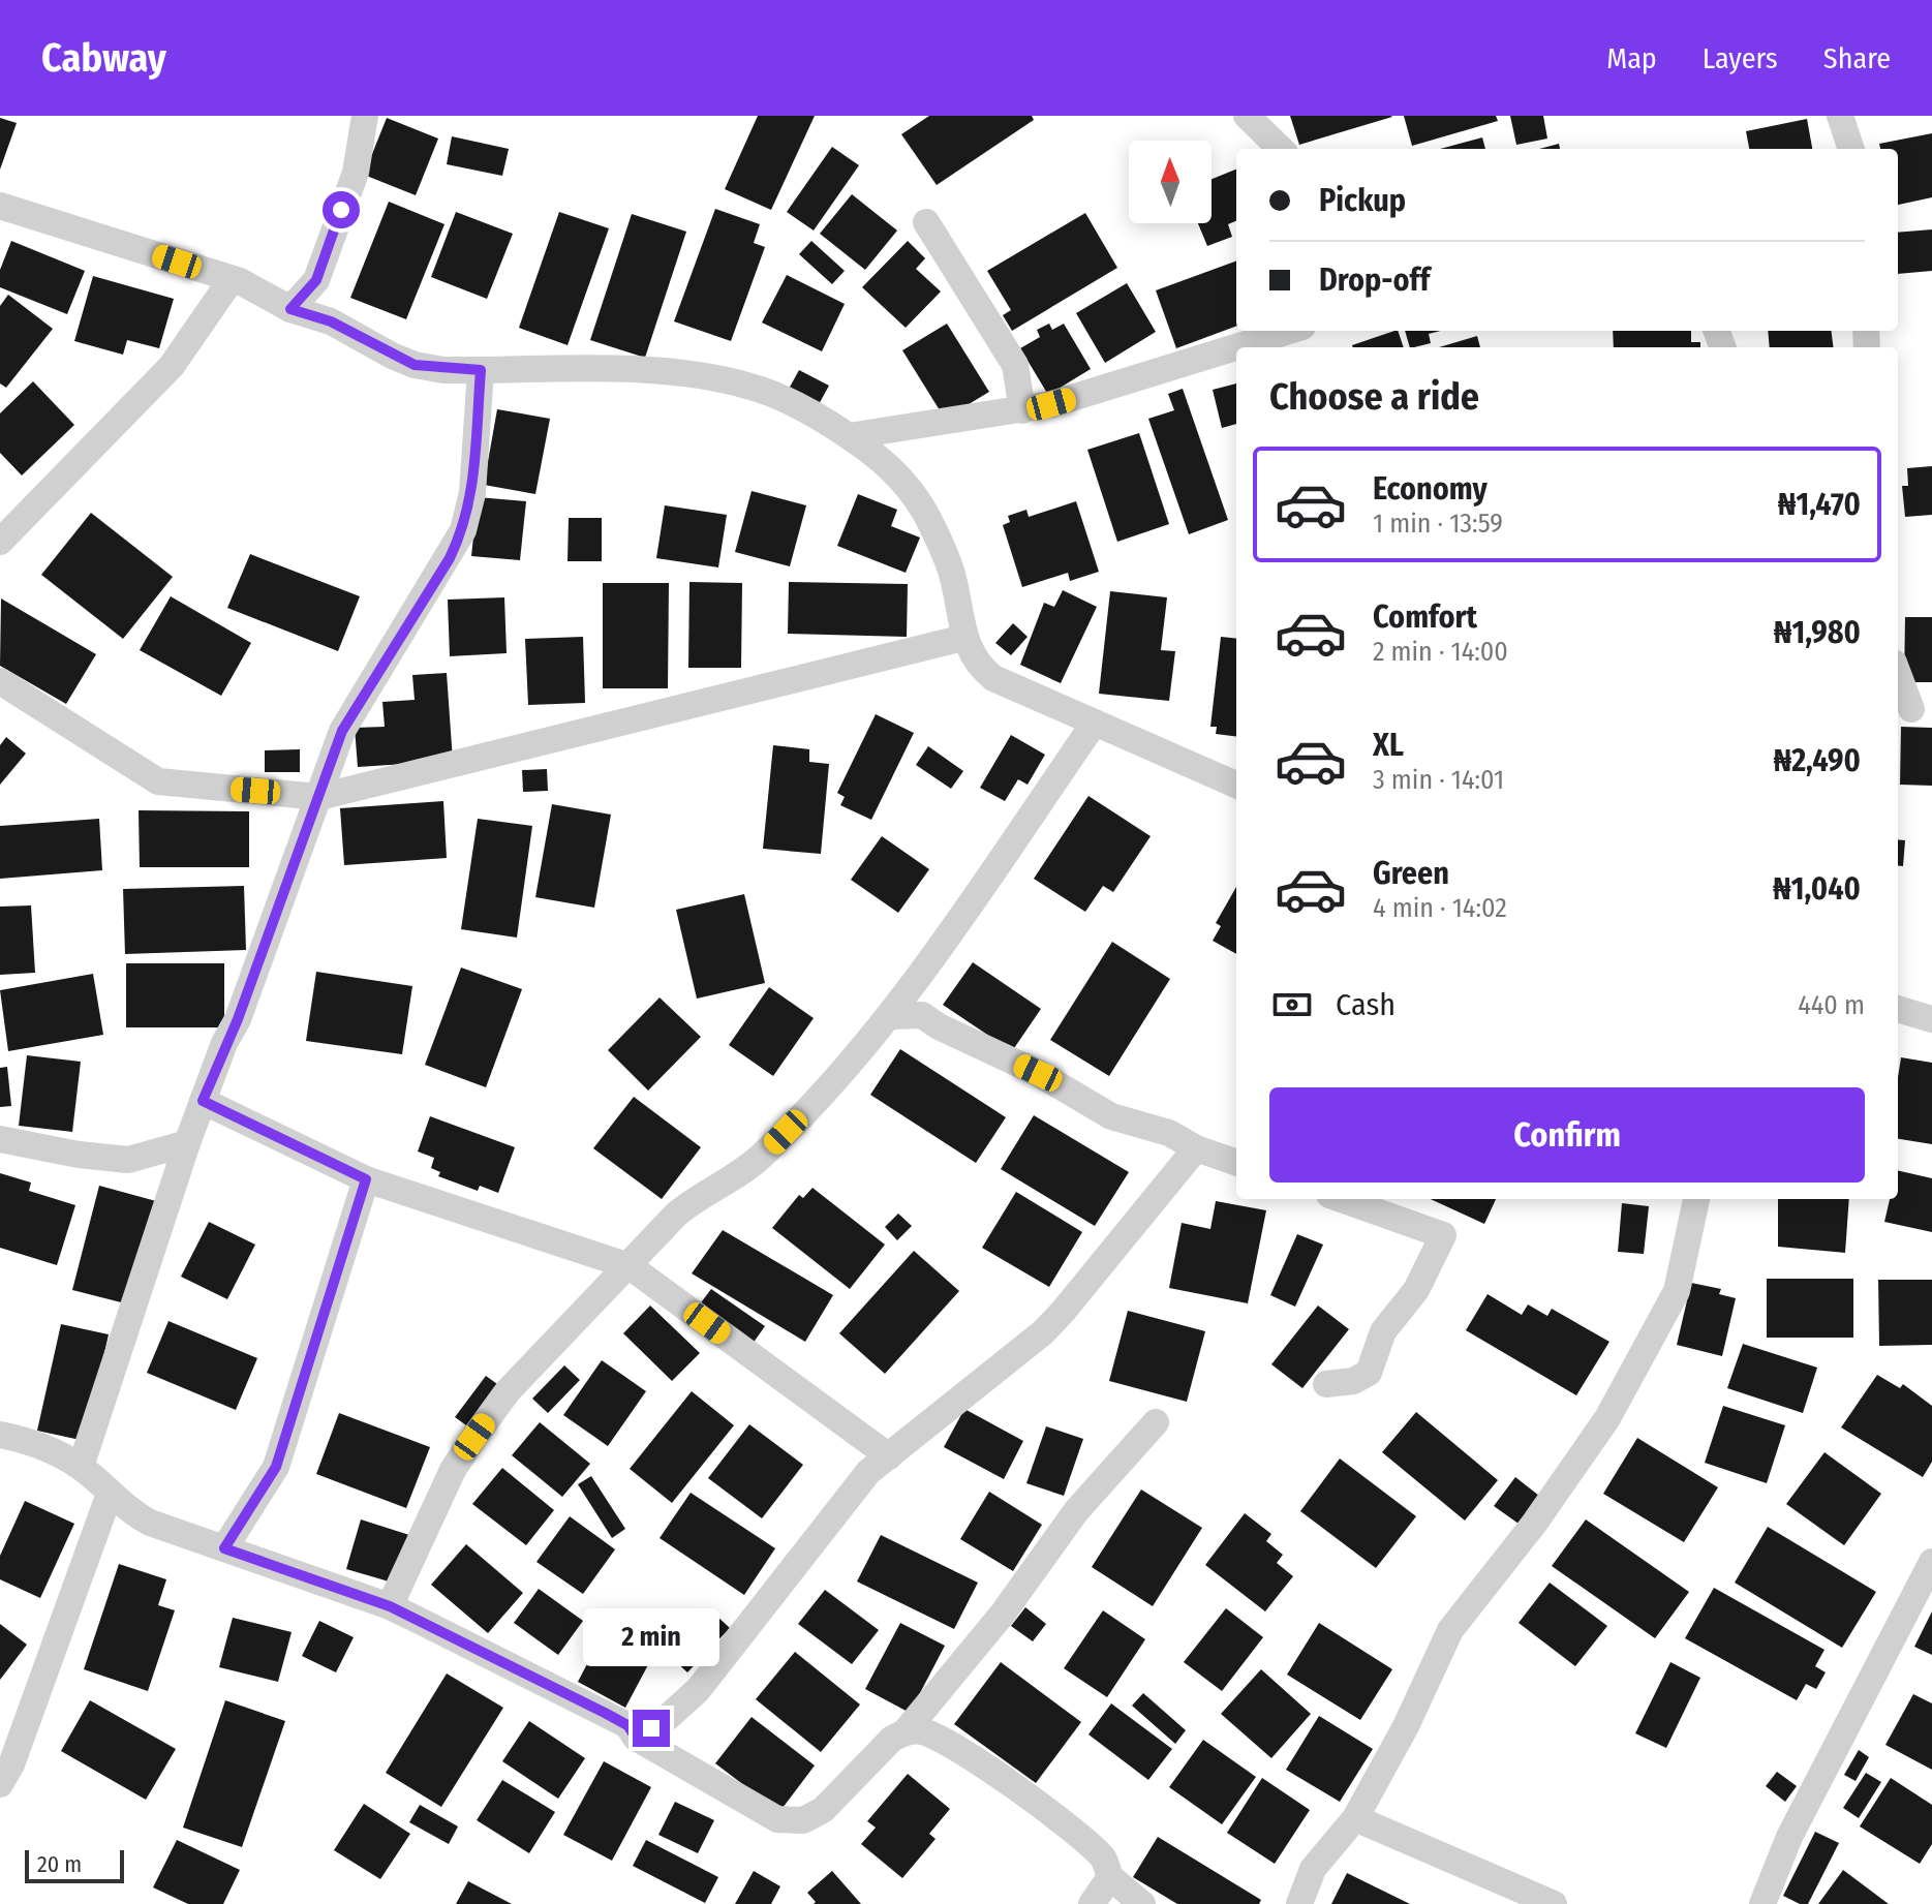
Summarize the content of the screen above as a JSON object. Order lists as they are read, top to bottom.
{
  "scale_bar": "20 m",
  "north": "top",
  "page": {
    "header": "Cabway",
    "nav": ["Map", "Layers", "Share"],
    "banner": ["Pickup", "Drop-off"],
    "heading": "Choose a ride",
    "list": [
      {
        "name": "Economy",
        "note": "1 min · 13:59",
        "value": "₦1,470"
      },
      {
        "name": "Comfort",
        "note": "2 min · 14:00",
        "value": "₦1,980"
      },
      {
        "name": "XL",
        "note": "3 min · 14:01",
        "value": "₦2,490"
      },
      {
        "name": "Green",
        "note": "4 min · 14:02",
        "value": "₦1,040"
      }
    ],
    "pay": ["Cash", "440 m"],
    "buttons": "Confirm",
    "bubble": "2 min",
    "scale": "20 m"
  }
}
